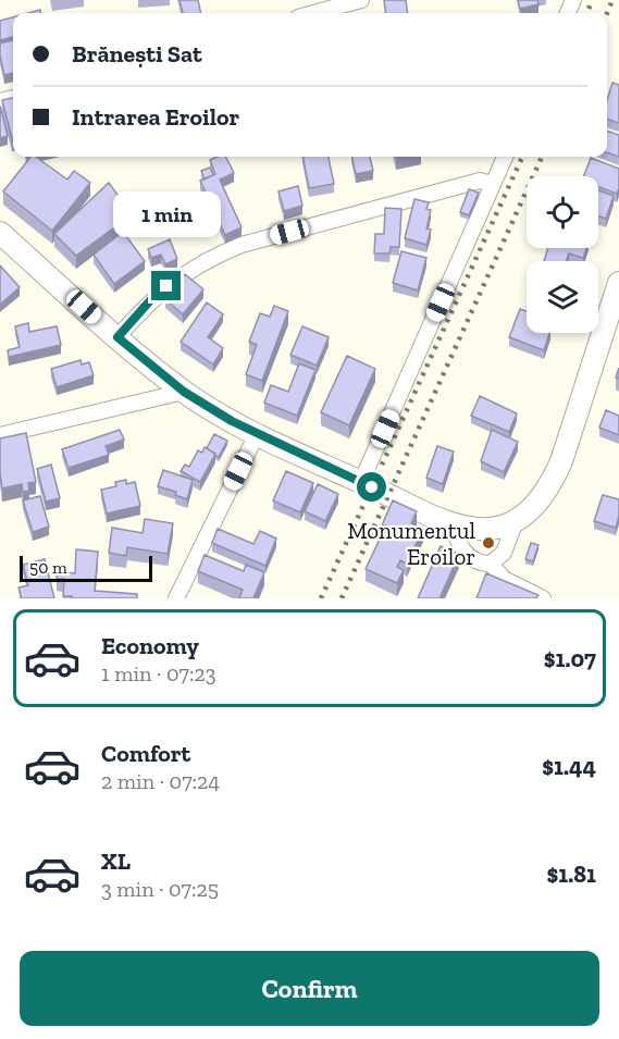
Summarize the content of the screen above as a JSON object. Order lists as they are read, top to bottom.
{
  "places": ["Monumentul Eroilor"],
  "scale_bar": "50 m",
  "page": {
    "banner": ["Brănești Sat", "Intrarea Eroilor"],
    "bubble": "1 min",
    "scale": "50 m",
    "list": [
      {
        "name": "Economy",
        "note": "1 min · 07:23",
        "value": "$1.07"
      },
      {
        "name": "Comfort",
        "note": "2 min · 07:24",
        "value": "$1.44"
      },
      {
        "name": "XL",
        "note": "3 min · 07:25",
        "value": "$1.81"
      }
    ],
    "buttons": "Confirm"
  }
}
